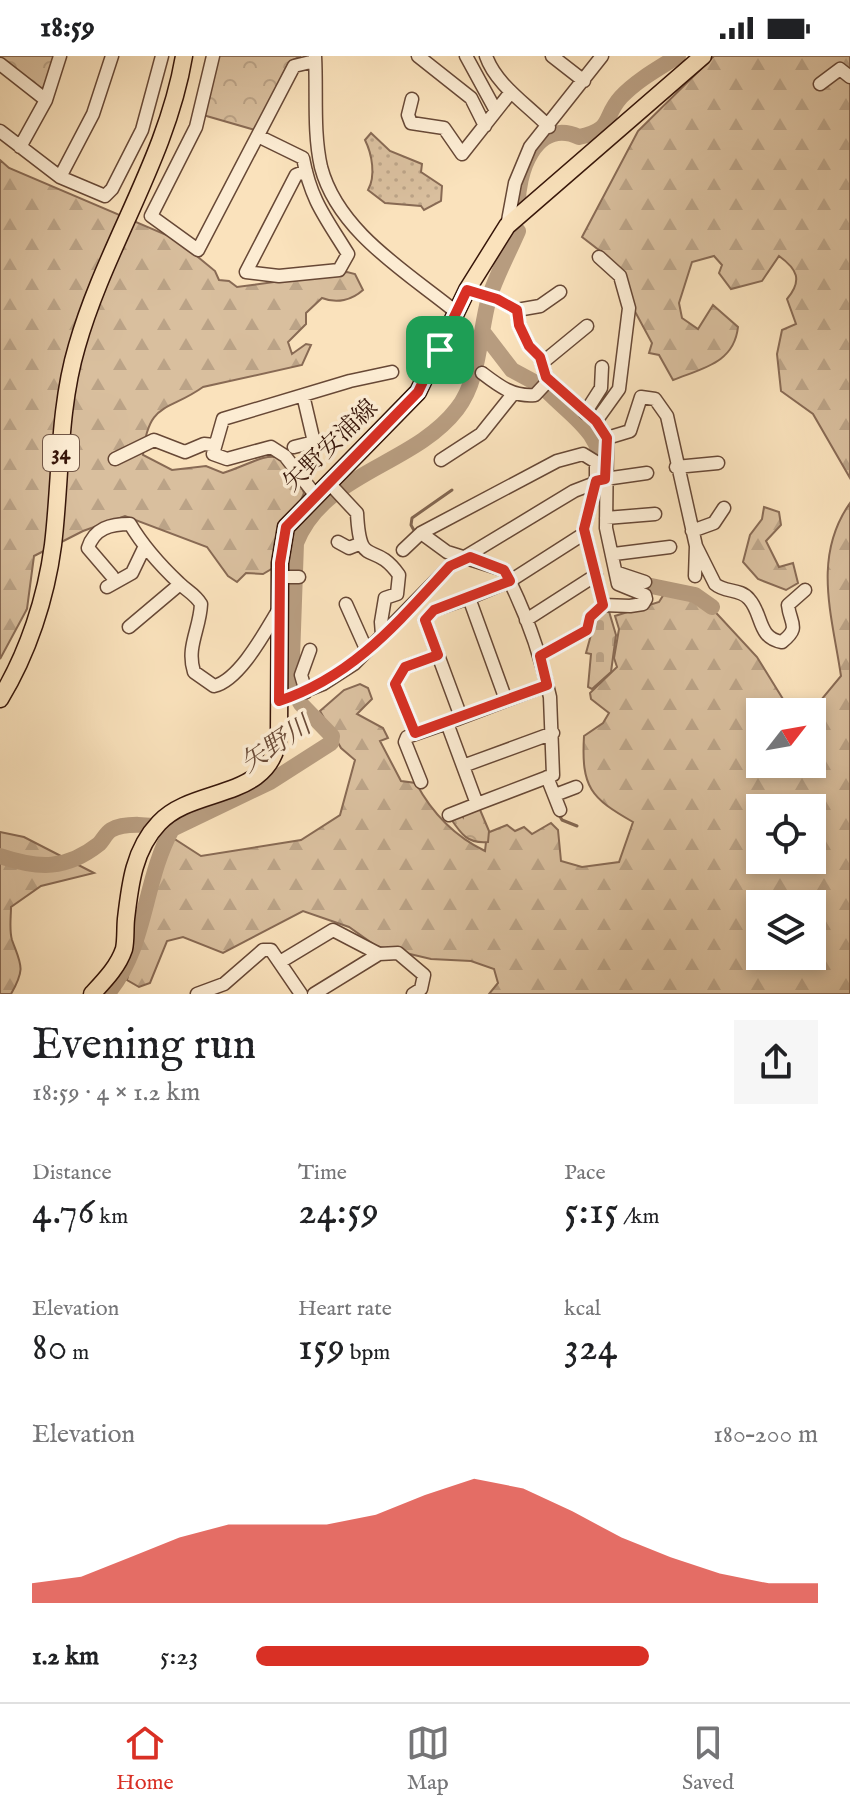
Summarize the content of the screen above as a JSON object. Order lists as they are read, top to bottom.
{
  "streets": {
    "main road": ["矢野安浦線", "34"]
  },
  "water": ["矢野川"],
  "north": "top right",
  "page": {
    "status": "18:59",
    "heading": ["Evening run", "18:59 · 4 × 1.2 km"],
    "stats": [
      ["Distance", "4.76 km"],
      ["Time", "24:59"],
      ["Pace", "5:15 /km"],
      ["Elevation", "80 m"],
      ["Heart rate", "159 bpm"],
      ["kcal", "324"]
    ],
    "chart": ["Elevation", "180–200 m"],
    "list": [
      {
        "name": "1.2 km",
        "note": "5:23"
      }
    ],
    "tabs": ["Home", "Map", "Saved"]
  }
}
